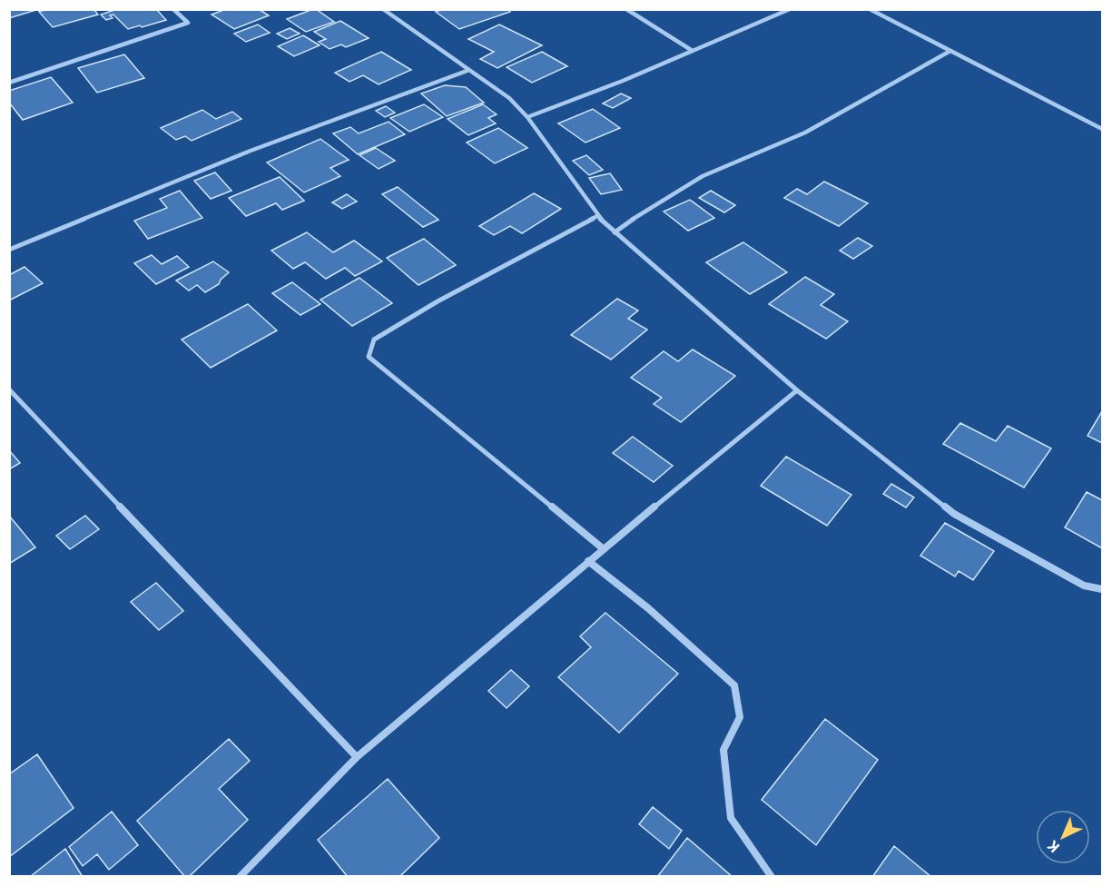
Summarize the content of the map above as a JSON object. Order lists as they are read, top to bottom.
{
  "north": "bottom left"
}
